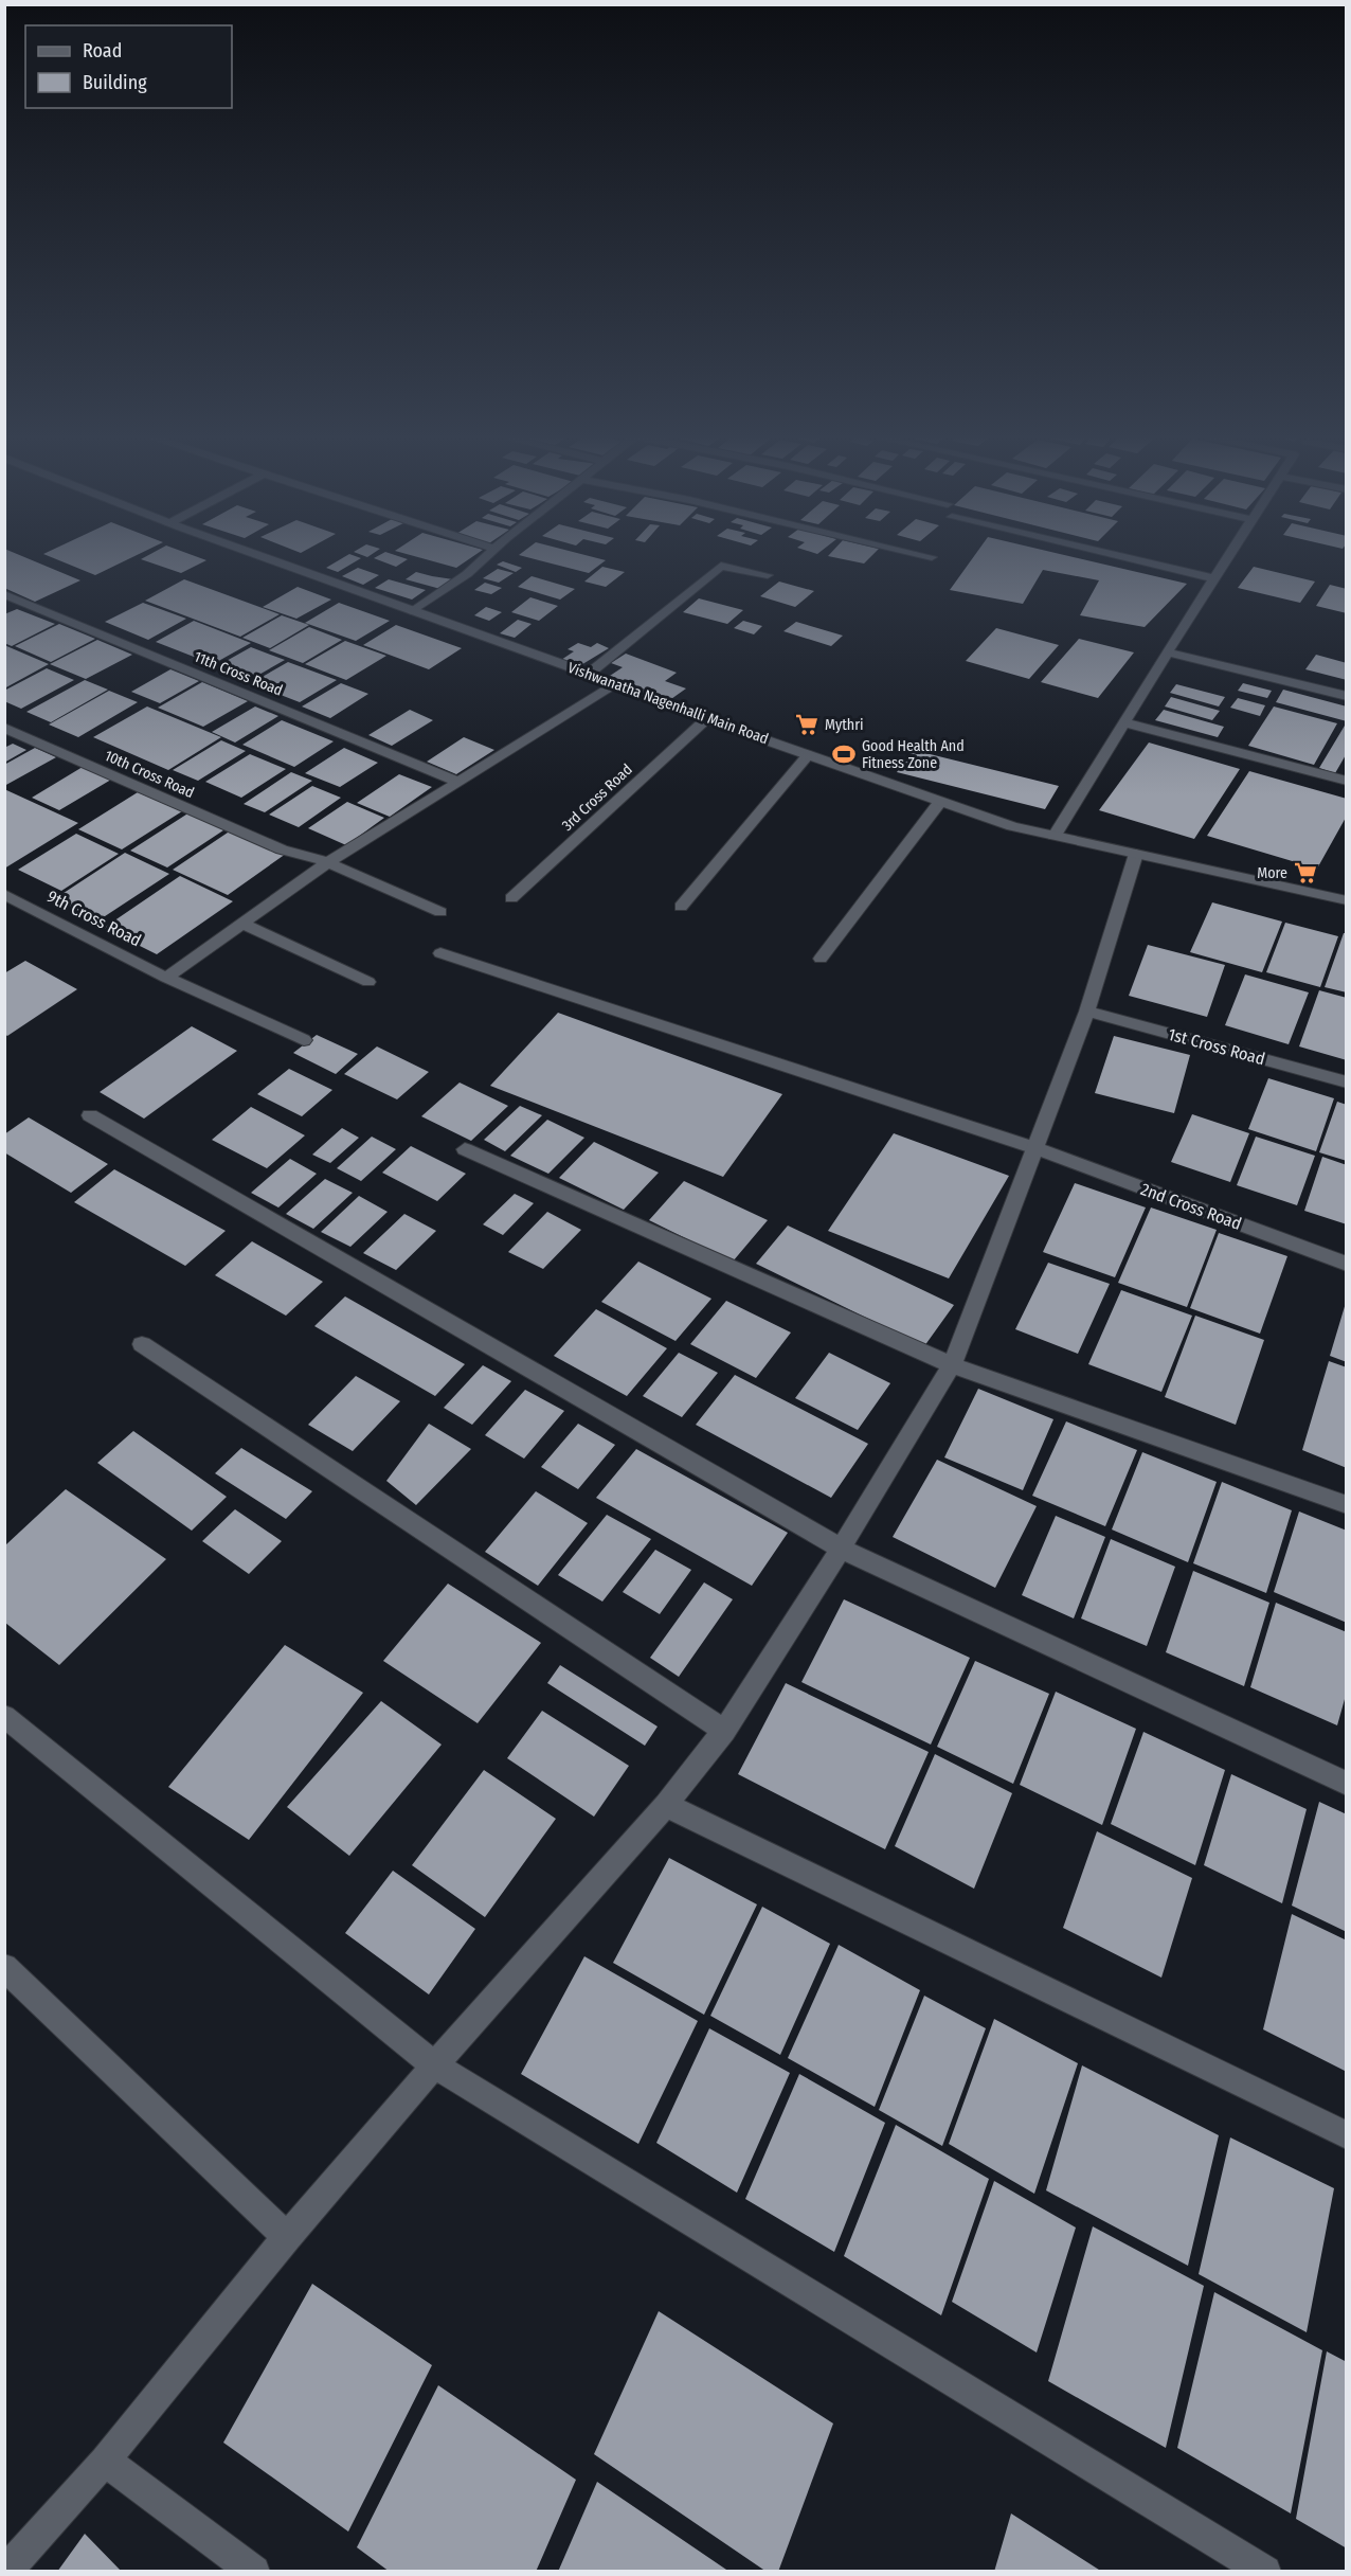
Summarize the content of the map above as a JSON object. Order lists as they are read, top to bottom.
{
  "streets": {
    "street": [
      "11th Cross Road",
      "Vishwanatha Nagenhalli Main Road",
      "10th Cross Road",
      "3rd Cross Road",
      "9th Cross Road",
      "1st Cross Road",
      "2nd Cross Road"
    ]
  },
  "crossings": [
    ["Vishwanatha Nagenhalli Main Road", "3rd Cross Road"]
  ],
  "places": {
    "supermarket": ["Mythri", "More"],
    "sports": ["Good Health And Fitness Zone"]
  },
  "legend": ["Road", "Building"]
}
